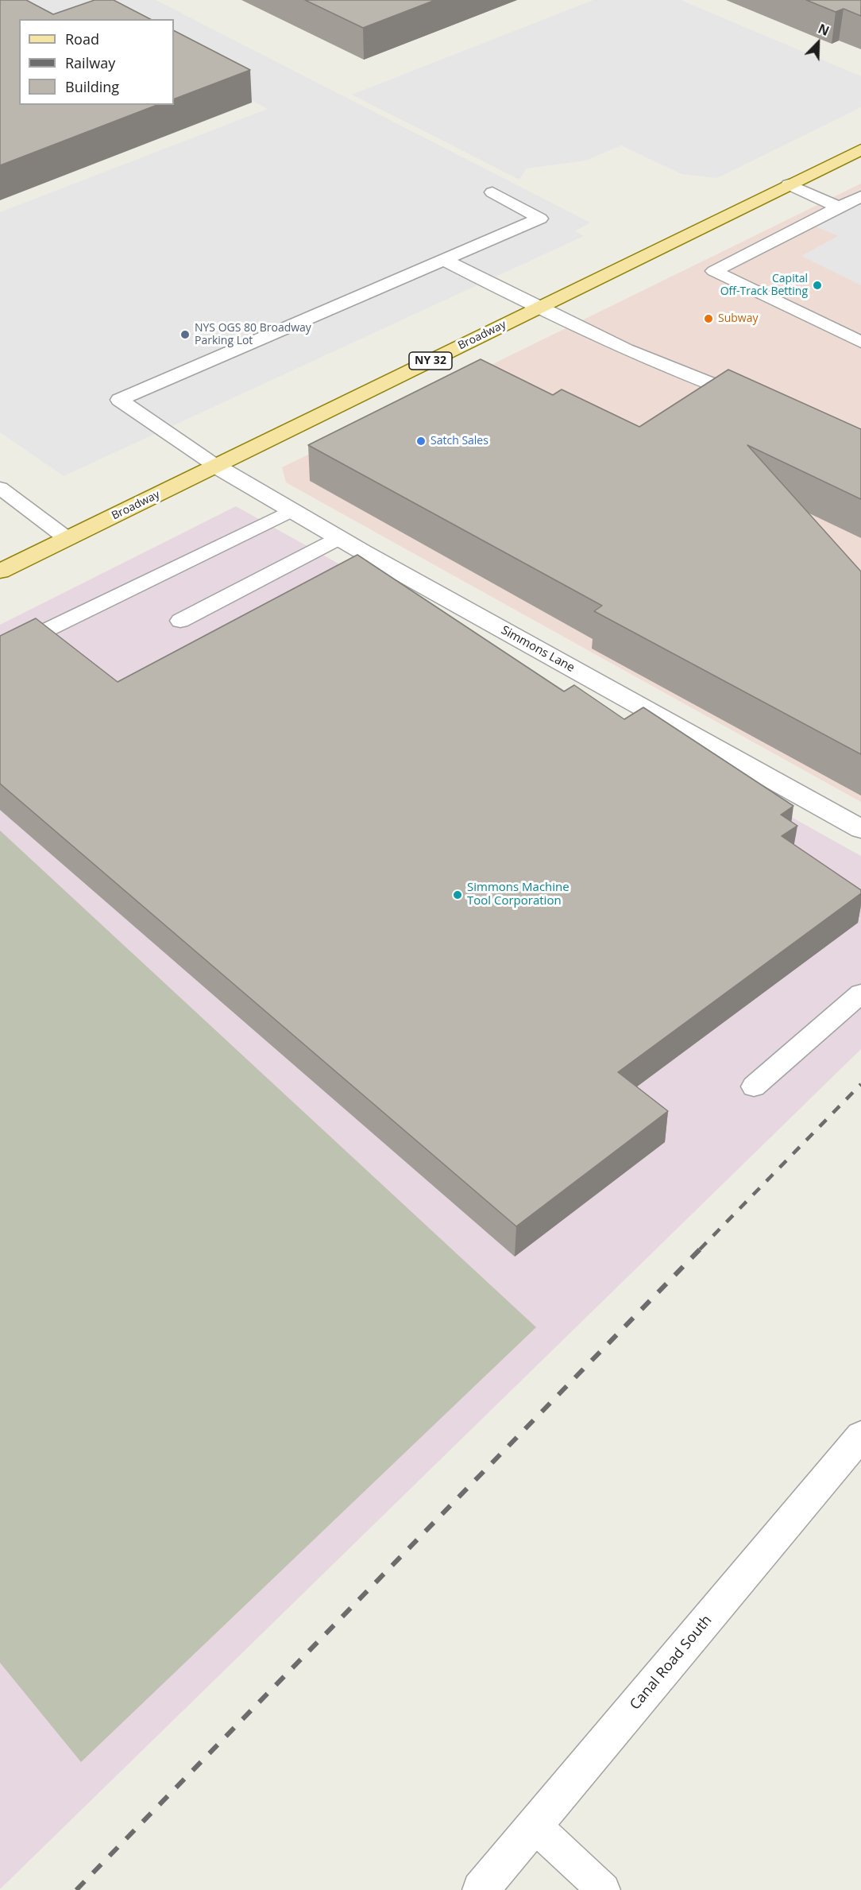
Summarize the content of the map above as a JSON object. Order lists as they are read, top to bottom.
{
  "streets": {
    "main road": ["Broadway", "NY 32"],
    "street": ["Simmons Lane", "Canal Road South"]
  },
  "crossings": [
    ["Broadway", "Simmons Lane"]
  ],
  "places": [
    "Capital Off-Track Betting",
    "Subway",
    "NYS OGS 80 Broadway Parking Lot",
    "Satch Sales",
    "Simmons Machine Tool Corporation"
  ],
  "legend": ["Road", "Railway", "Building"],
  "north": "top right"
}
